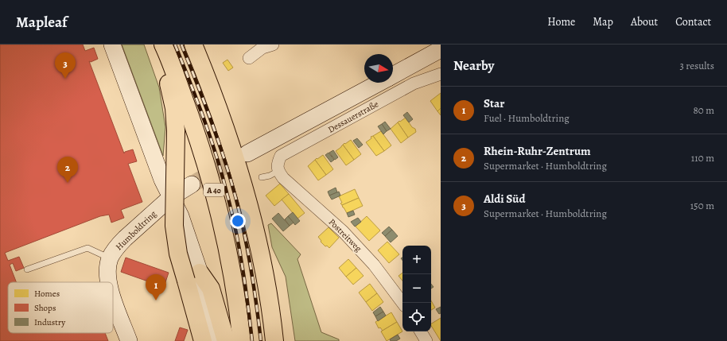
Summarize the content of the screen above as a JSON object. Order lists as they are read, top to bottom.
{
  "streets": {
    "highway": ["A 40"],
    "street": ["Dessauerstraße", "Humboldtring", "Postreitweg"]
  },
  "crossings": [
    ["Dessauerstraße", "Postreitweg"]
  ],
  "legend": ["Homes", "Shops", "Industry"],
  "north": "right",
  "page": {
    "header": "Mapleaf",
    "nav": [
      "Home",
      "Map",
      "About",
      "Contact"
    ],
    "heading": ["Nearby", "3 results"],
    "pins": ["3", "2", "1"],
    "list": [
      {
        "mark": "1",
        "name": "Star",
        "note": "Fuel · Humboldtring",
        "value": "80 m"
      },
      {
        "mark": "2",
        "name": "Rhein-Ruhr-Zentrum",
        "note": "Supermarket · Humboldtring",
        "value": "110 m"
      },
      {
        "mark": "3",
        "name": "Aldi Süd",
        "note": "Supermarket · Humboldtring",
        "value": "150 m"
      }
    ],
    "map_buttons": ["+", "−"]
  }
}
